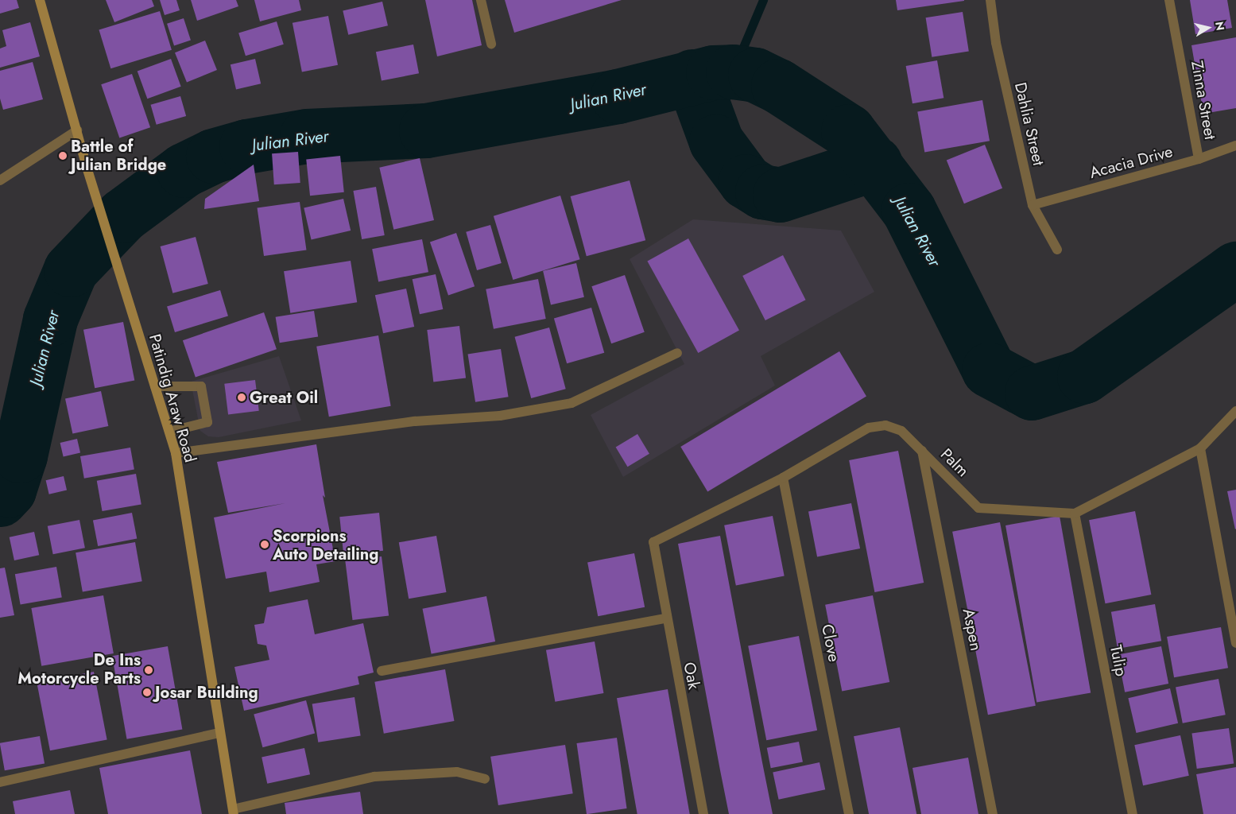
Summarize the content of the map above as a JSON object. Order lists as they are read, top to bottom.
{
  "streets": {
    "main road": ["Patindig Araw Road"],
    "street": [
      "Zinna Street",
      "Dahlia Street",
      "Acacia Drive",
      "Palm",
      "Aspen",
      "Clove",
      "Tulip",
      "Oak"
    ]
  },
  "crossings": [
    ["Zinna Street", "Acacia Drive"],
    ["Dahlia Street", "Acacia Drive"],
    ["Palm", "Aspen"],
    ["Palm", "Clove"],
    ["Palm", "Tulip"],
    ["Palm", "Oak"]
  ],
  "water": ["Julian River"],
  "places": [
    "Battle of Julian Bridge",
    "Great Oil",
    "Scorpions Auto Detailing",
    "De Ins Motorcycle Parts",
    "Josar Building"
  ],
  "north": "right"
}
